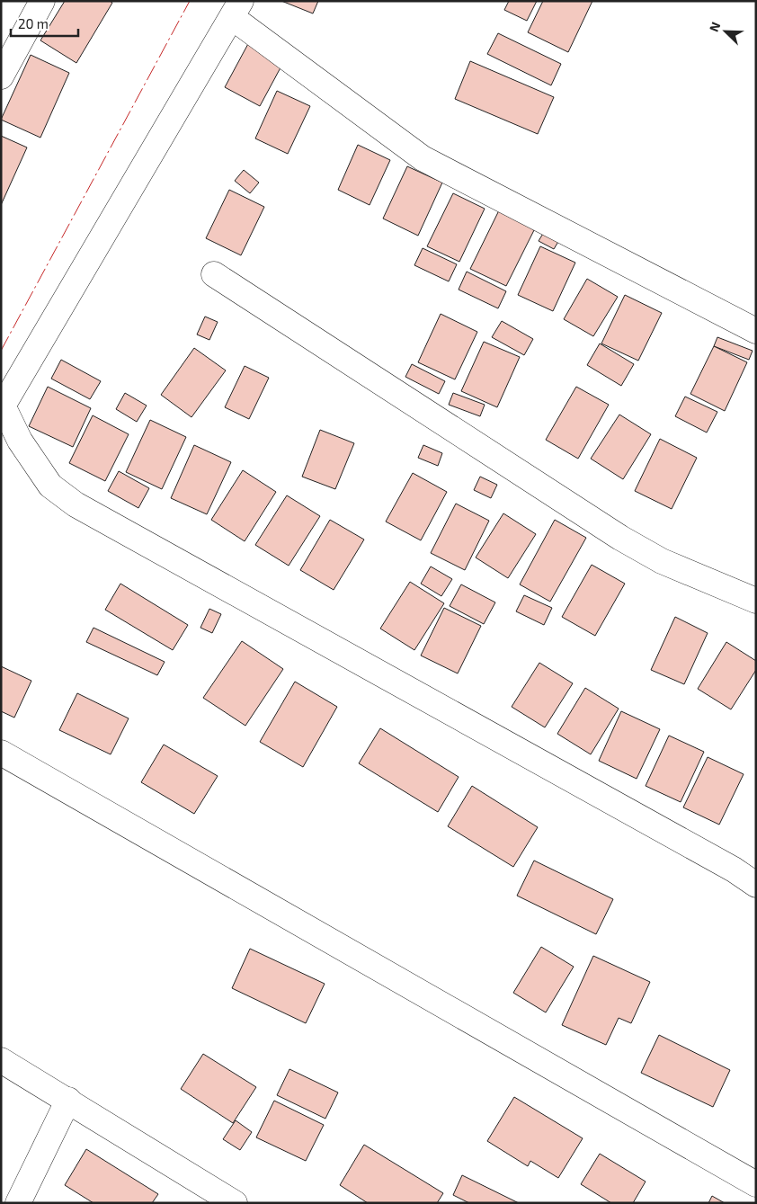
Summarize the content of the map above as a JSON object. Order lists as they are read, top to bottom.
{
  "scale_bar": "20 m",
  "north": "top left"
}
